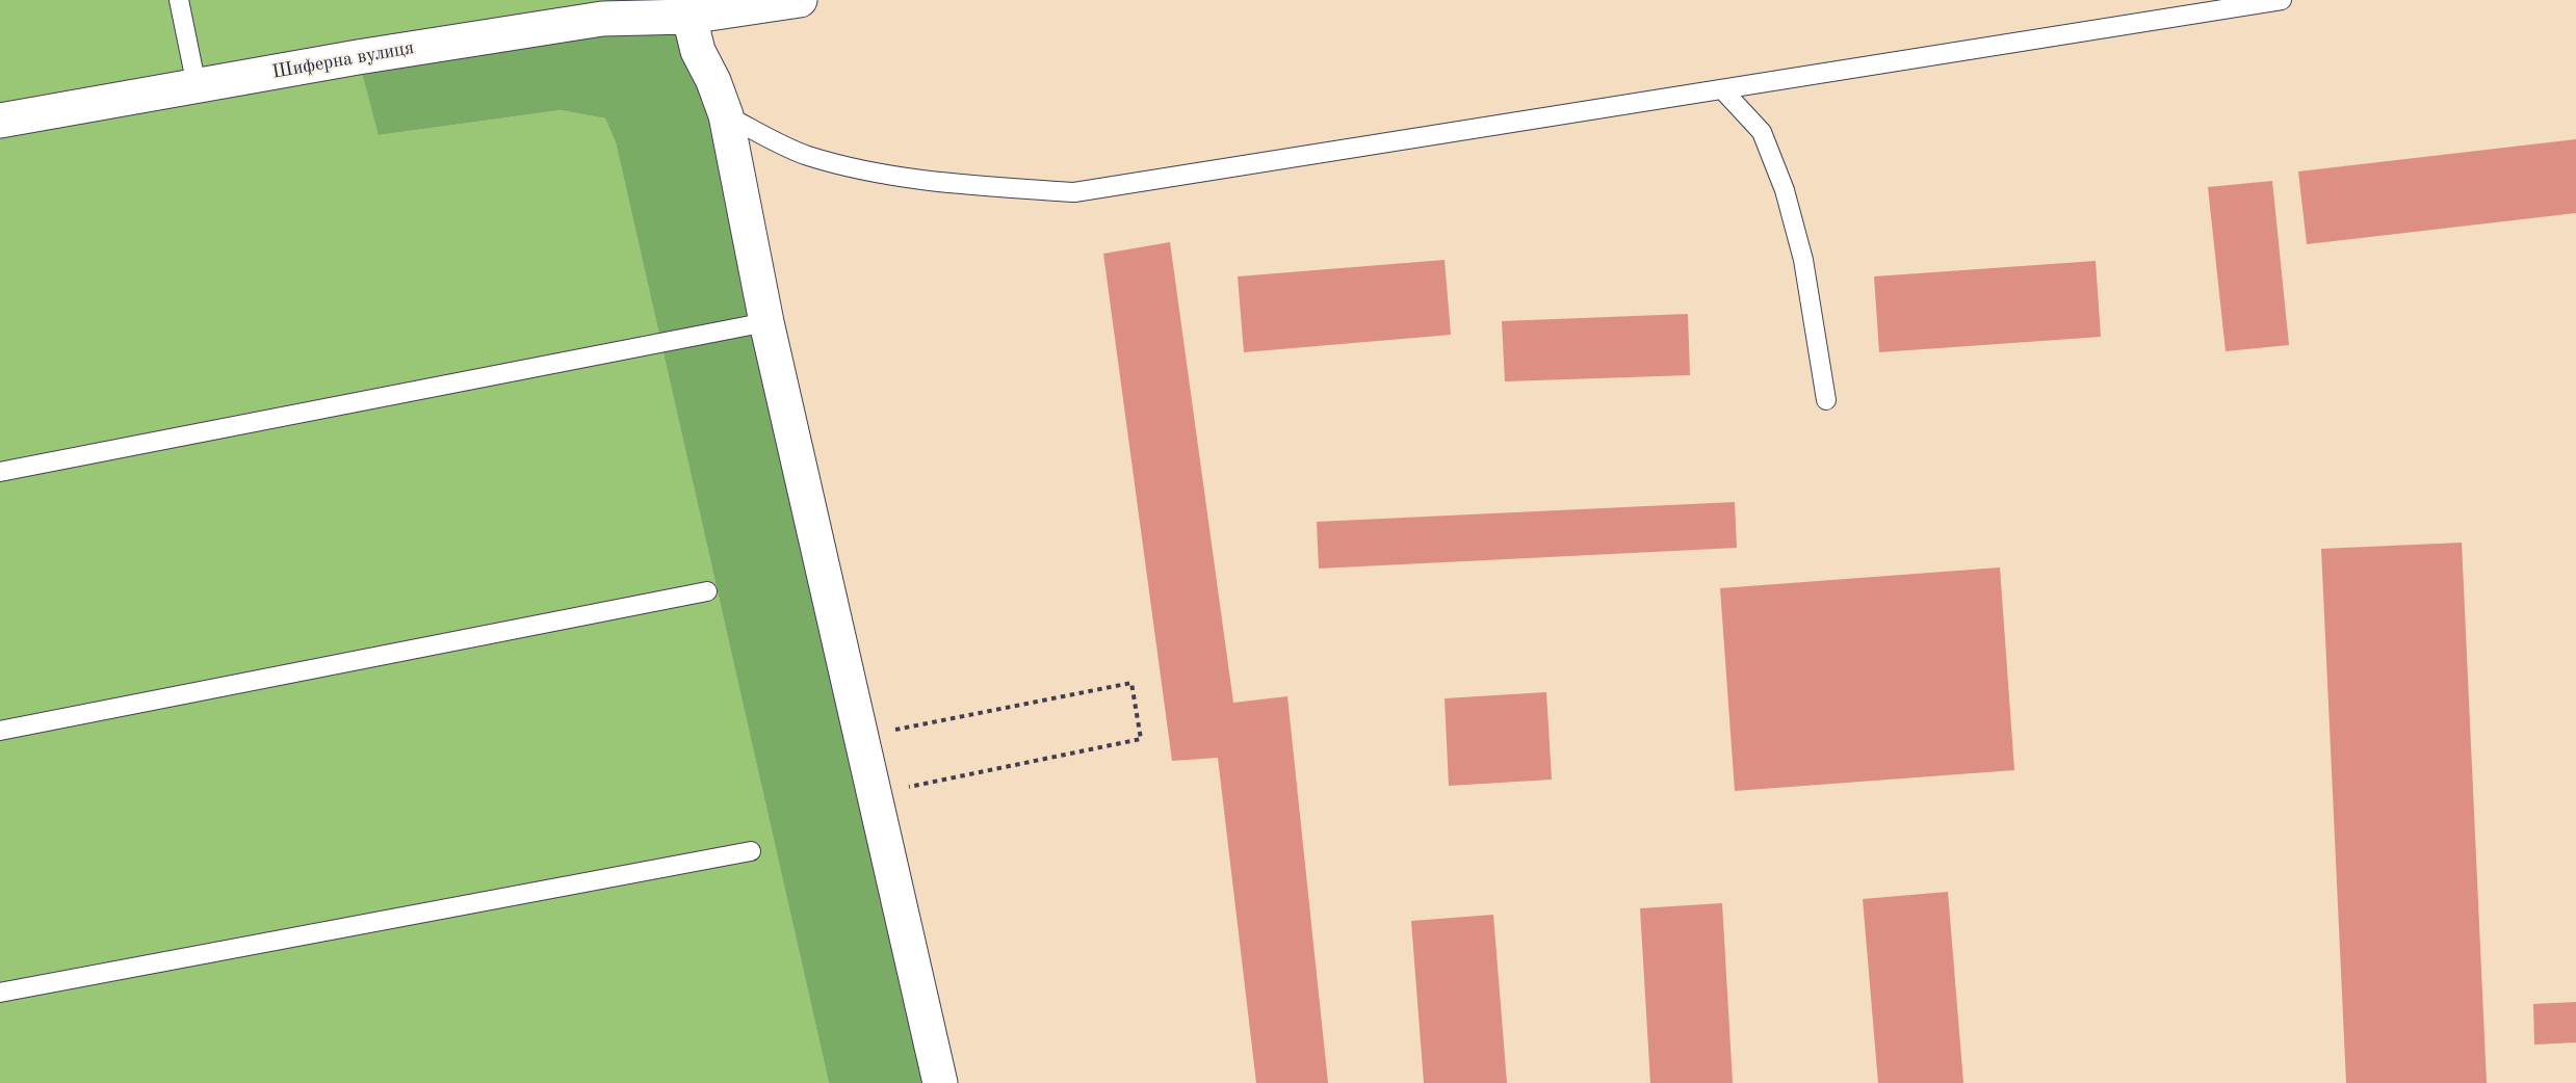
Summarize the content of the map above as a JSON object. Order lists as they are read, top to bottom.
{
  "streets": {
    "street": ["Шиферна вулиця"]
  }
}
